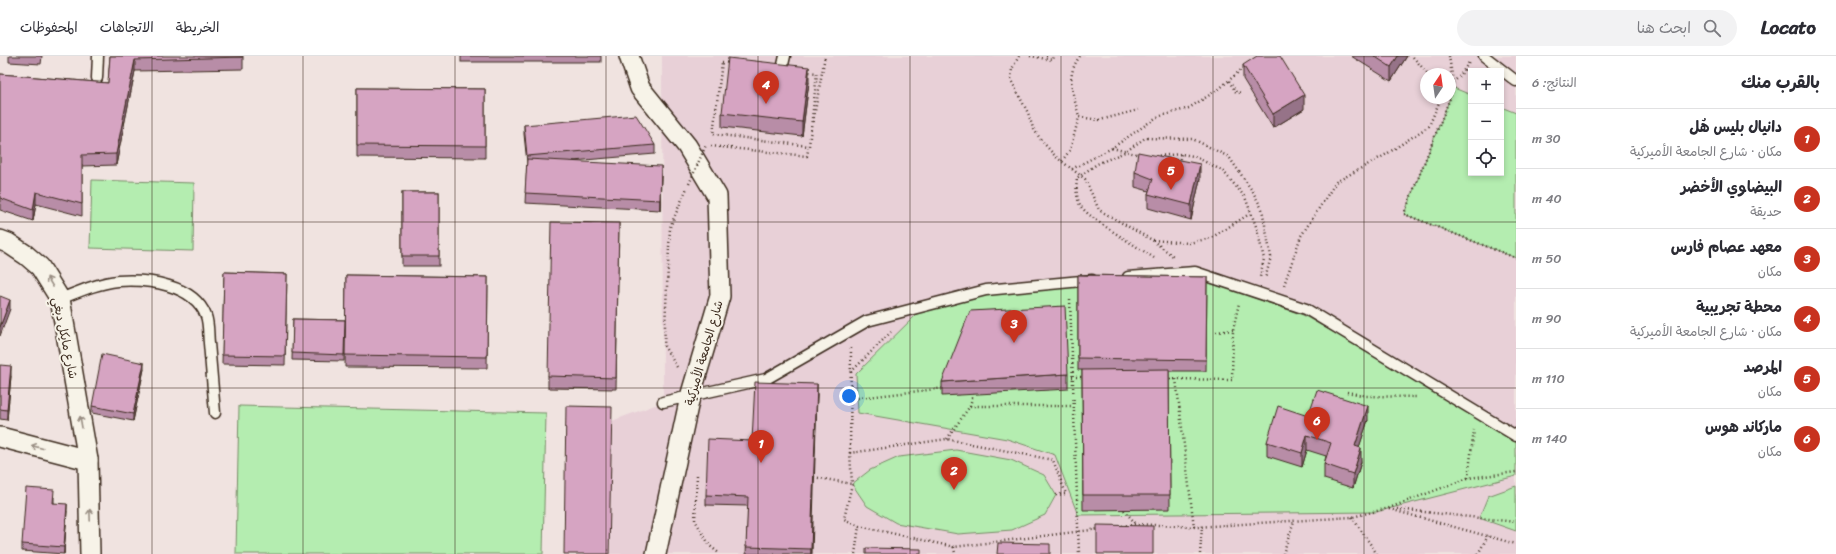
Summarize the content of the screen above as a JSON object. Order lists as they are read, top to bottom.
{
  "streets": {
    "street": ["شارع مايكل دبغي", "شارع الجامعة الأميركية"]
  },
  "one_way": ["شارع مايكل دبغي"],
  "north": "top",
  "page": {
    "header": "Locato",
    "search": "ابحث هنا",
    "nav": ["الخريطة", "الاتجاهات", "المحفوظات"],
    "heading": ["بالقرب منك", "النتائج: 6"],
    "map_buttons": ["+", "−"],
    "pins": [
      "4",
      "5",
      "3",
      "6",
      "1",
      "2"
    ],
    "list": [
      {
        "mark": "1",
        "name": "دانيال بليس هُل",
        "note": "مكان · شارع الجامعة الأميركية",
        "value": "30 m"
      },
      {
        "mark": "2",
        "name": "البيضاوي الأخضر",
        "note": "حديقة",
        "value": "40 m"
      },
      {
        "mark": "3",
        "name": "معهد عصام فارس",
        "note": "مكان",
        "value": "50 m"
      },
      {
        "mark": "4",
        "name": "محطة تجريبية",
        "note": "مكان · شارع الجامعة الأميركية",
        "value": "90 m"
      },
      {
        "mark": "5",
        "name": "المرصد",
        "note": "مكان",
        "value": "110 m"
      },
      {
        "mark": "6",
        "name": "ماركاند هوس",
        "note": "مكان",
        "value": "140 m"
      }
    ]
  }
}
